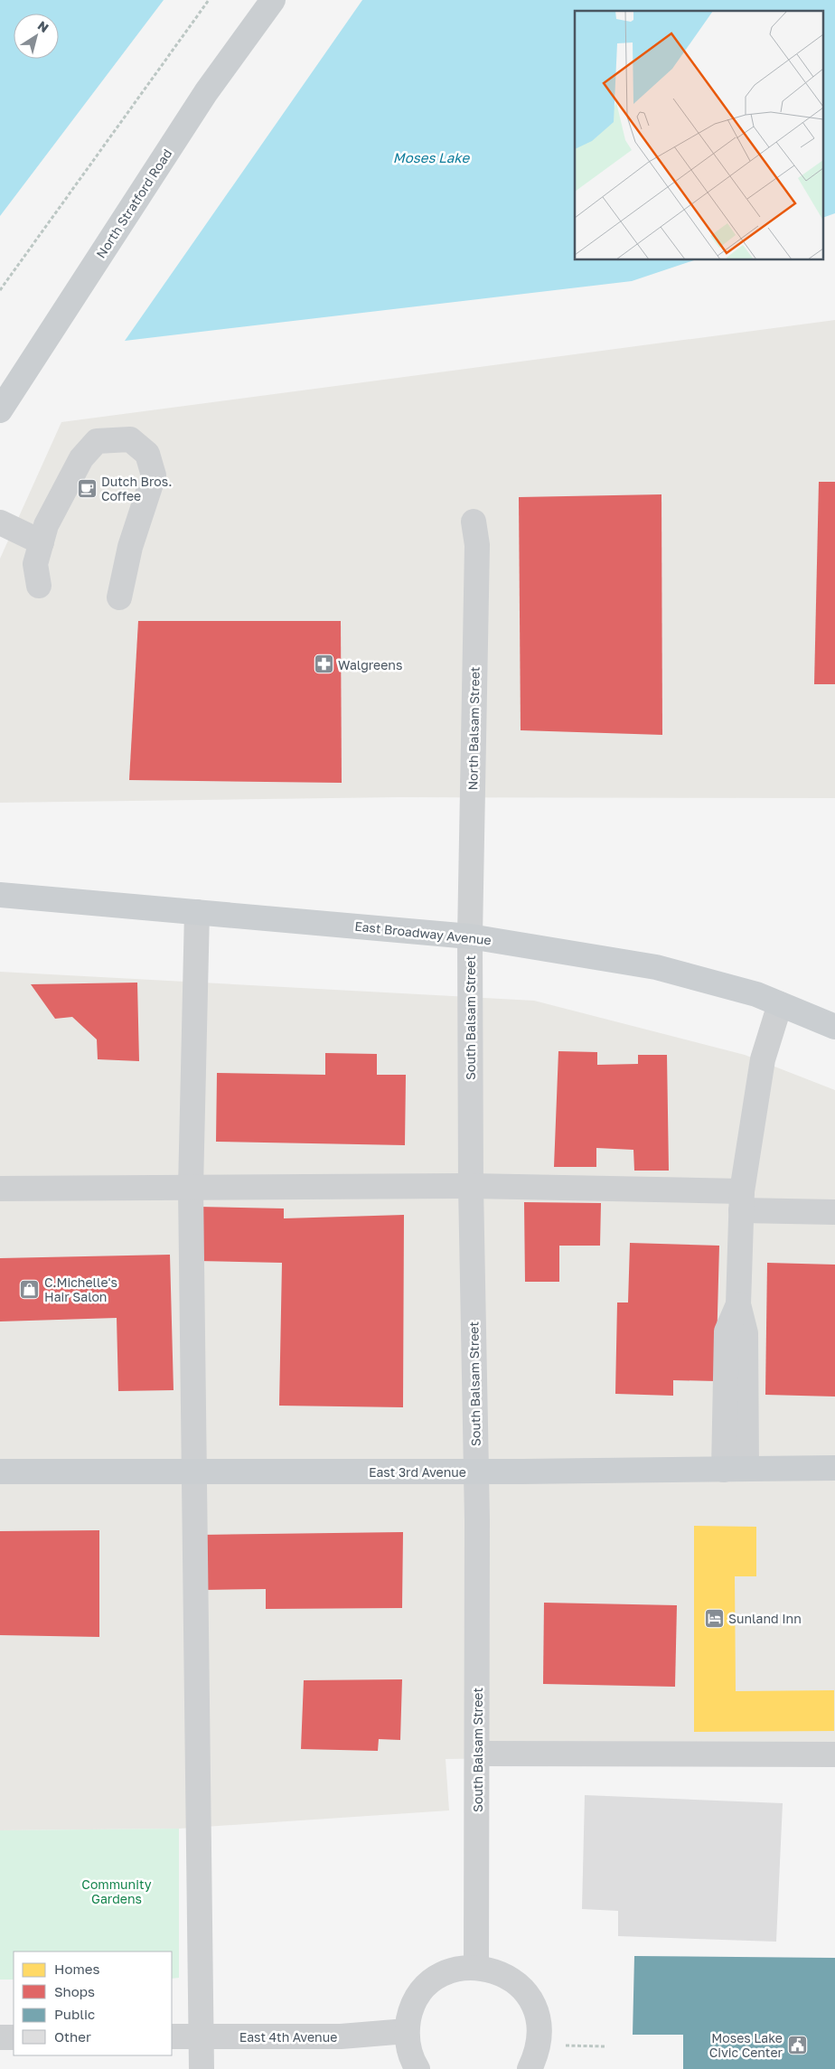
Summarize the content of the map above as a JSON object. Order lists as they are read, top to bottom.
{
  "streets": {
    "main road": ["North Stratford Road", "East Broadway Avenue", "East 3rd Avenue"],
    "street": ["North Balsam Street", "South Balsam Street", "East 4th Avenue"]
  },
  "crossings": [
    ["North Balsam Street", "East Broadway Avenue"],
    ["North Balsam Street", "South Balsam Street"],
    ["East Broadway Avenue", "South Balsam Street"],
    ["South Balsam Street", "East 3rd Avenue"]
  ],
  "water": ["Moses Lake"],
  "parks": ["Community Gardens"],
  "places": {
    "cafe": ["Dutch Bros. Coffee"],
    "pharmacy": ["Walgreens"],
    "shop": ["C.Michelle's Hair Salon"],
    "hotel": ["Sunland Inn"],
    "public building": ["Moses Lake Civic Center"]
  },
  "legend": [
    "Homes",
    "Shops",
    "Public",
    "Other"
  ],
  "north": "top right"
}
